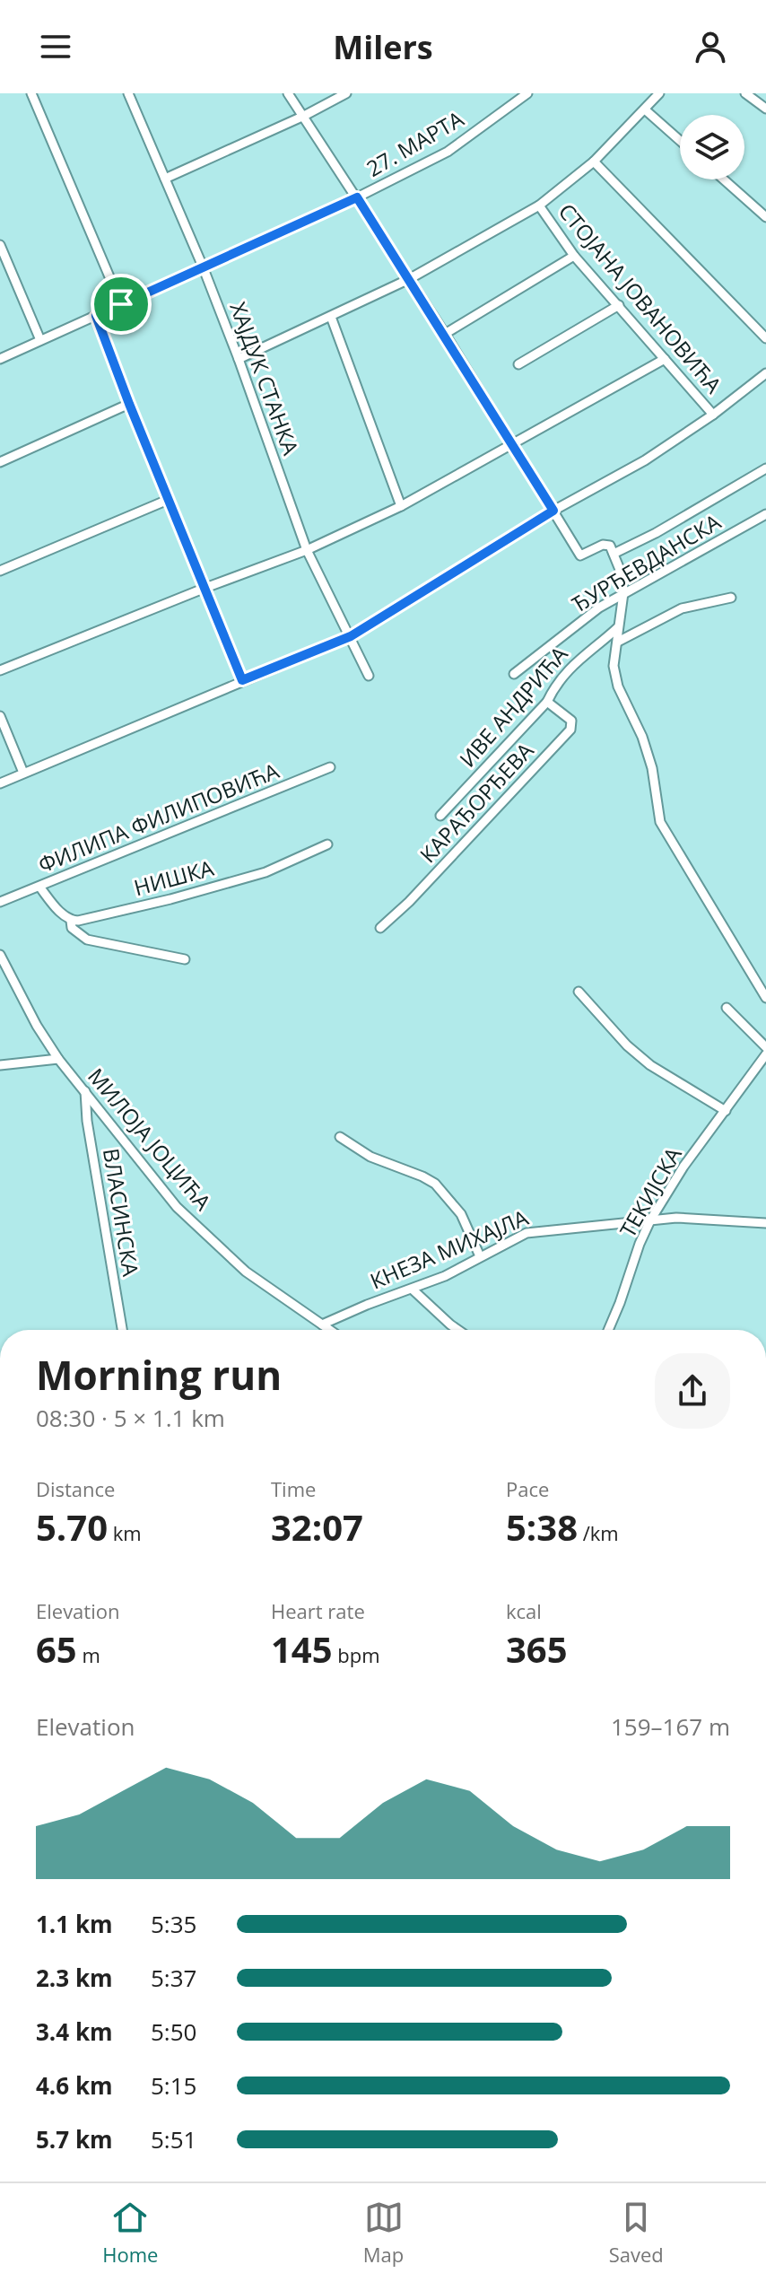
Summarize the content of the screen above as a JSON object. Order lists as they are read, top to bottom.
{
  "streets": {
    "street": [
      "27. МАРТА",
      "СТОЈАНА ЈОВАНОВИЋА",
      "ХАЈДУК СТАНКА",
      "ЂУРЂЕВДАНСКА",
      "ИВЕ АНДРИЋА",
      "КАРАЂОРЂЕВА",
      "ФИЛИПА ФИЛИПОВИЋА",
      "НИШКА",
      "МИЛОЈА ЈОЦИЋА",
      "ТЕКИЈСКА",
      "ВЛАСИНСКА",
      "КНЕЗА МИХАЈЛА"
    ]
  },
  "crossings": [
    ["27. МАРТА", "ХАЈДУК СТАНКА"],
    ["ИВЕ АНДРИЋА", "КАРАЂОРЂЕВА"],
    ["МИЛОЈА ЈОЦИЋА", "ВЛАСИНСКА"],
    ["МИЛОЈА ЈОЦИЋА", "КНЕЗА МИХАЈЛА"],
    ["ТЕКИЈСКА", "КНЕЗА МИХАЈЛА"]
  ],
  "page": {
    "header": "Milers",
    "heading": ["Morning run", "08:30 · 5 × 1.1 km"],
    "stats": [
      ["Distance", "5.70 km"],
      ["Time", "32:07"],
      ["Pace", "5:38 /km"],
      ["Elevation", "65 m"],
      ["Heart rate", "145 bpm"],
      ["kcal", "365"]
    ],
    "chart": ["Elevation", "159–167 m"],
    "list": [
      {
        "name": "1.1 km",
        "note": "5:35"
      },
      {
        "name": "2.3 km",
        "note": "5:37"
      },
      {
        "name": "3.4 km",
        "note": "5:50"
      },
      {
        "name": "4.6 km",
        "note": "5:15"
      },
      {
        "name": "5.7 km",
        "note": "5:51"
      }
    ],
    "tabs": ["Home", "Map", "Saved"]
  }
}
